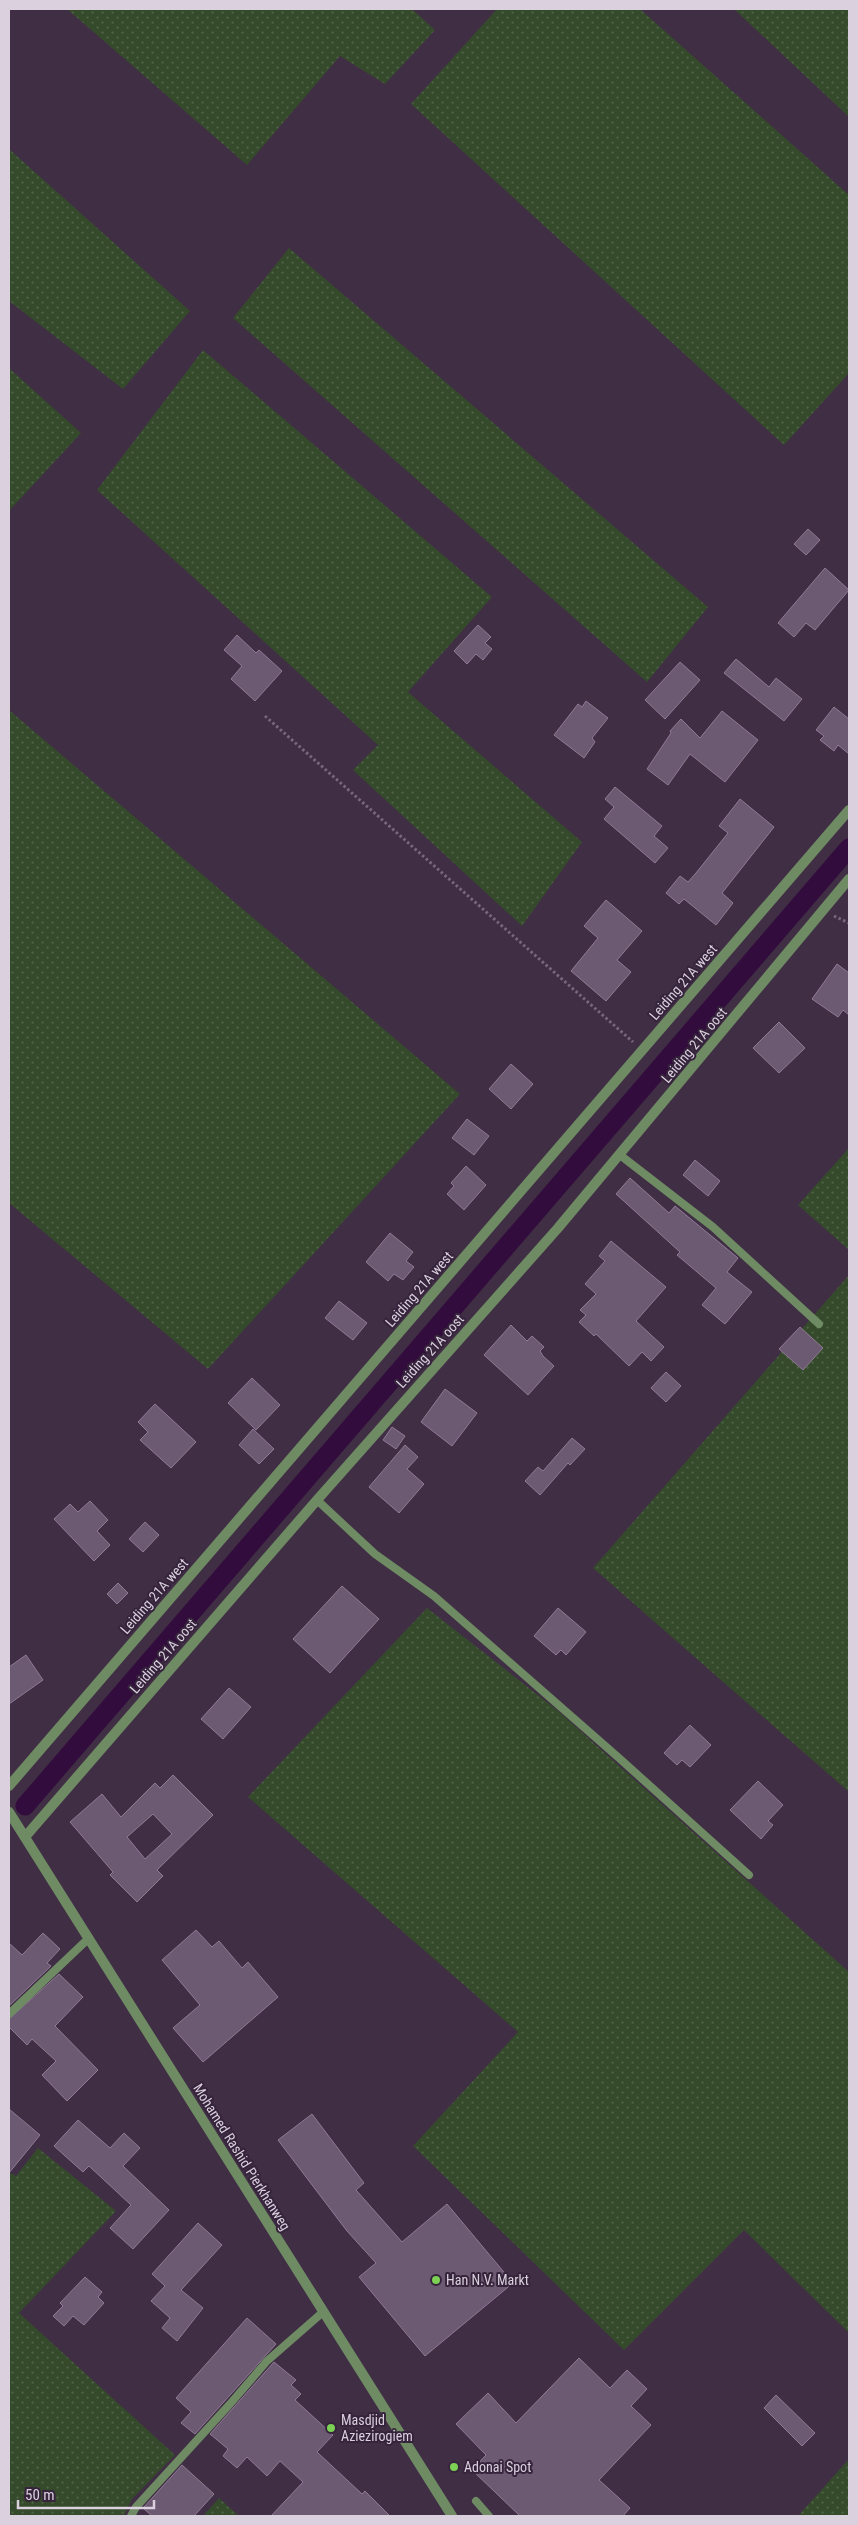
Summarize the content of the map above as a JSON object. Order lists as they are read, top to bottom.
{
  "streets": {
    "street": ["Leiding 21A west", "Leiding 21A oost", "Mohamed Rashid Pierkhanweg"]
  },
  "crossings": [
    ["Leiding 21A oost", "Mohamed Rashid Pierkhanweg"]
  ],
  "places": ["Han N.V. Markt", "Masdjid Aziezirogiem", "Adonai Spot"],
  "scale_bar": "50 m"
}
